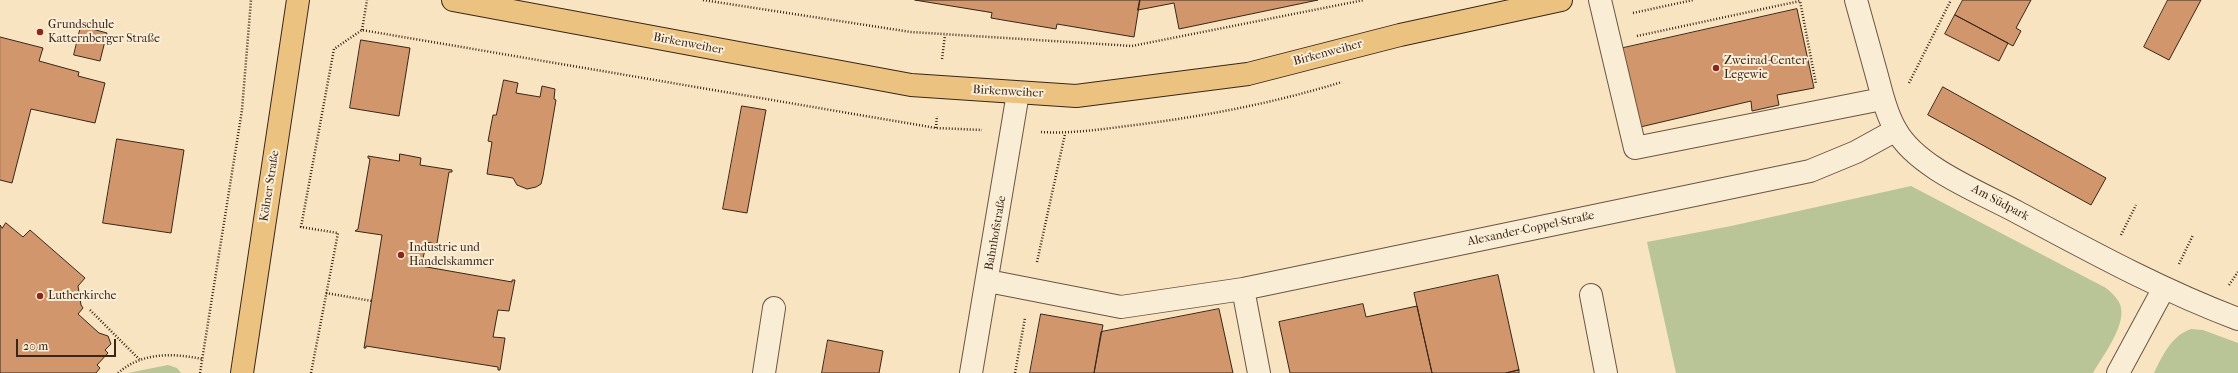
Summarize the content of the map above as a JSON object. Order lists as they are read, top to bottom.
{
  "streets": {
    "main road": ["Birkenweiher", "Kölner Straße"],
    "street": ["Am Südpark", "Alexander-Coppel-Straße", "Bahnhofstraße"]
  },
  "crossings": [
    ["Birkenweiher", "Bahnhofstraße"],
    ["Am Südpark", "Alexander-Coppel-Straße"],
    ["Alexander-Coppel-Straße", "Bahnhofstraße"]
  ],
  "places": [
    "Grundschule Katternberger Straße",
    "Zweirad-Center Legewie",
    "Industrie und Handelskammer",
    "Lutherkirche"
  ],
  "scale_bar": "20 m"
}
